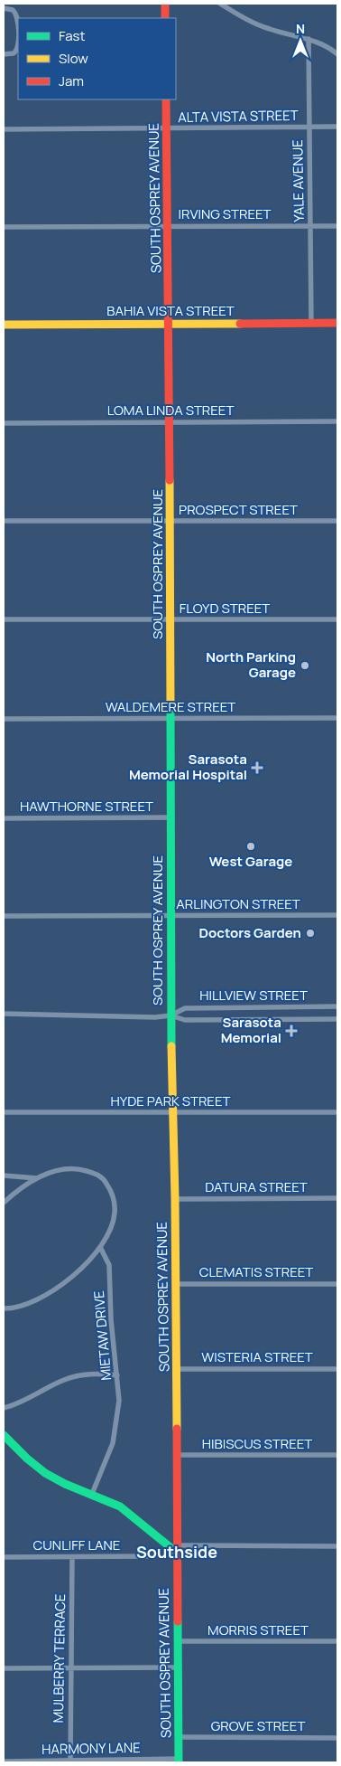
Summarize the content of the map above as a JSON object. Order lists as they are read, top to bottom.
{
  "streets": {
    "street": [
      "ALTA VISTA STREET",
      "YALE AVENUE",
      "SOUTH OSPREY AVENUE",
      "IRVING STREET",
      "BAHIA VISTA STREET",
      "LOMA LINDA STREET",
      "PROSPECT STREET",
      "FLOYD STREET",
      "WALDEMERE STREET",
      "HAWTHORNE STREET",
      "ARLINGTON STREET",
      "HILLVIEW STREET",
      "HYDE PARK STREET",
      "DATURA STREET",
      "CLEMATIS STREET",
      "MIETAW DRIVE",
      "WISTERIA STREET",
      "HIBISCUS STREET",
      "CUNLIFF LANE",
      "MORRIS STREET",
      "MULBERRY TERRACE",
      "GROVE STREET",
      "HARMONY LANE"
    ]
  },
  "crossings": [
    ["ALTA VISTA STREET", "YALE AVENUE"],
    ["ALTA VISTA STREET", "SOUTH OSPREY AVENUE"],
    ["YALE AVENUE", "IRVING STREET"],
    ["YALE AVENUE", "BAHIA VISTA STREET"],
    ["SOUTH OSPREY AVENUE", "IRVING STREET"],
    ["SOUTH OSPREY AVENUE", "BAHIA VISTA STREET"],
    ["SOUTH OSPREY AVENUE", "LOMA LINDA STREET"],
    ["SOUTH OSPREY AVENUE", "PROSPECT STREET"],
    ["SOUTH OSPREY AVENUE", "FLOYD STREET"],
    ["SOUTH OSPREY AVENUE", "WALDEMERE STREET"],
    ["SOUTH OSPREY AVENUE", "HAWTHORNE STREET"],
    ["SOUTH OSPREY AVENUE", "ARLINGTON STREET"],
    ["SOUTH OSPREY AVENUE", "HILLVIEW STREET"],
    ["SOUTH OSPREY AVENUE", "HYDE PARK STREET"],
    ["SOUTH OSPREY AVENUE", "DATURA STREET"],
    ["SOUTH OSPREY AVENUE", "CLEMATIS STREET"],
    ["SOUTH OSPREY AVENUE", "WISTERIA STREET"],
    ["SOUTH OSPREY AVENUE", "HIBISCUS STREET"],
    ["SOUTH OSPREY AVENUE", "MORRIS STREET"],
    ["SOUTH OSPREY AVENUE", "GROVE STREET"],
    ["SOUTH OSPREY AVENUE", "HARMONY LANE"],
    ["CUNLIFF LANE", "MULBERRY TERRACE"],
    ["MULBERRY TERRACE", "HARMONY LANE"]
  ],
  "districts": ["Southside"],
  "places": {
    "other": ["North Parking Garage", "West Garage", "Doctors Garden"],
    "health": ["Sarasota Memorial Hospital", "Sarasota Memorial"]
  },
  "legend": ["Fast", "Slow", "Jam"],
  "north": "top"
}
